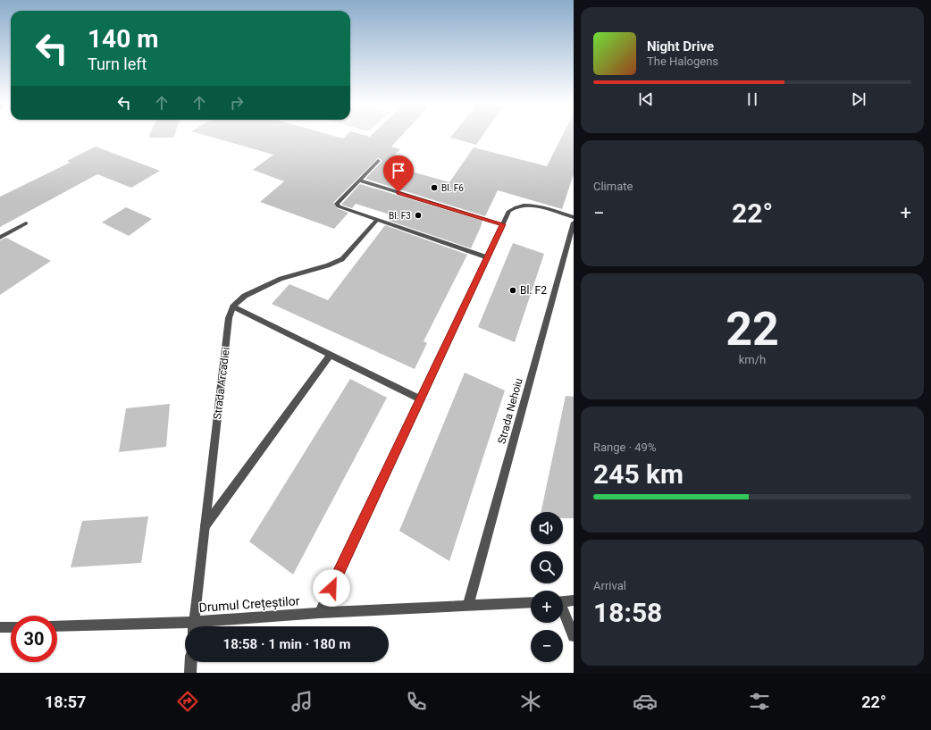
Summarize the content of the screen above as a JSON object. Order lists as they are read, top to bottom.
{
  "streets": {
    "street": ["Strada Arcadiei", "Strada Nehoiu", "Drumul Crețeștilor"]
  },
  "crossings": [
    ["Strada Nehoiu", "Drumul Crețeștilor"]
  ],
  "places": ["Bl. F6", "Bl. F3", "Bl. F2"],
  "page": {
    "turn": ["140 m", "Turn left"],
    "song": ["Night Drive", "The Halogens"],
    "tile": [
      "Climate",
      ["22", "km/h"],
      ["Range · 49%", "245 km"],
      ["Arrival", "18:58"]
    ],
    "heat": ["−", "22°", "+"],
    "map_buttons": ["+", "−"],
    "limit": "30",
    "trip": "18:58 · 1 min · 180 m",
    "tabs": ["18:57", "22°"]
  }
}
